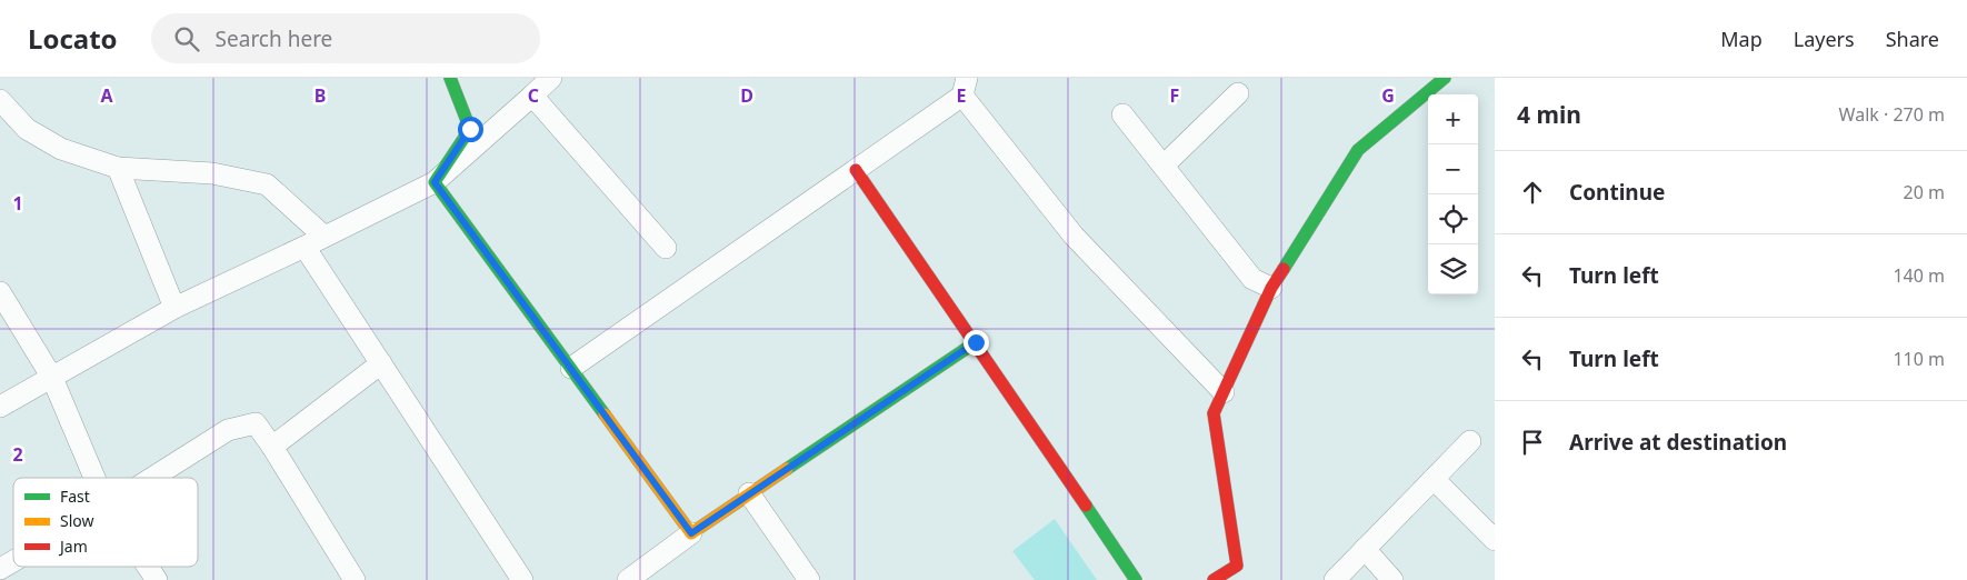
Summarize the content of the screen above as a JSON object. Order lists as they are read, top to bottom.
{
  "legend": ["Fast", "Slow", "Jam"],
  "page": {
    "header": "Locato",
    "search": "Search here",
    "nav": ["Map", "Layers", "Share"],
    "heading": ["4 min", "Walk · 270 m"],
    "map_buttons": ["+", "−"],
    "list": [
      ["Continue", "20 m"],
      ["Turn left", "140 m"],
      ["Turn left", "110 m"],
      "Arrive at destination"
    ]
  },
  "grid": {
    "columns": [
      "A",
      "B",
      "C",
      "D",
      "E",
      "F",
      "G"
    ],
    "rows": ["1", "2"]
  }
}
